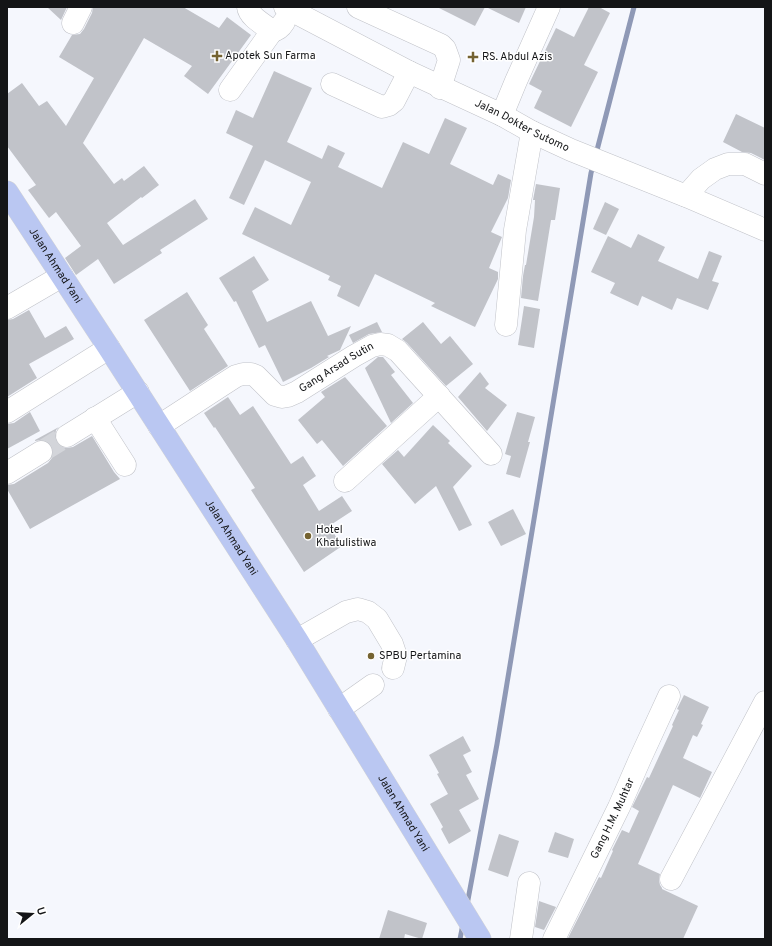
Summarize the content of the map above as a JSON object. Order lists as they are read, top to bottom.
{
  "streets": {
    "main road": ["Jalan Ahmad Yani"],
    "street": ["Jalan Dokter Sutomo", "Gang Arsad Sutin", "Gang H.M. Muhtar"]
  },
  "crossings": [
    ["Jalan Ahmad Yani", "Gang Arsad Sutin"]
  ],
  "places": {
    "health": ["Apotek Sun Farma", "RS. Abdul Azis"],
    "other": ["Hotel Khatulistiwa", "SPBU Pertamina"]
  },
  "north": "right"
}
